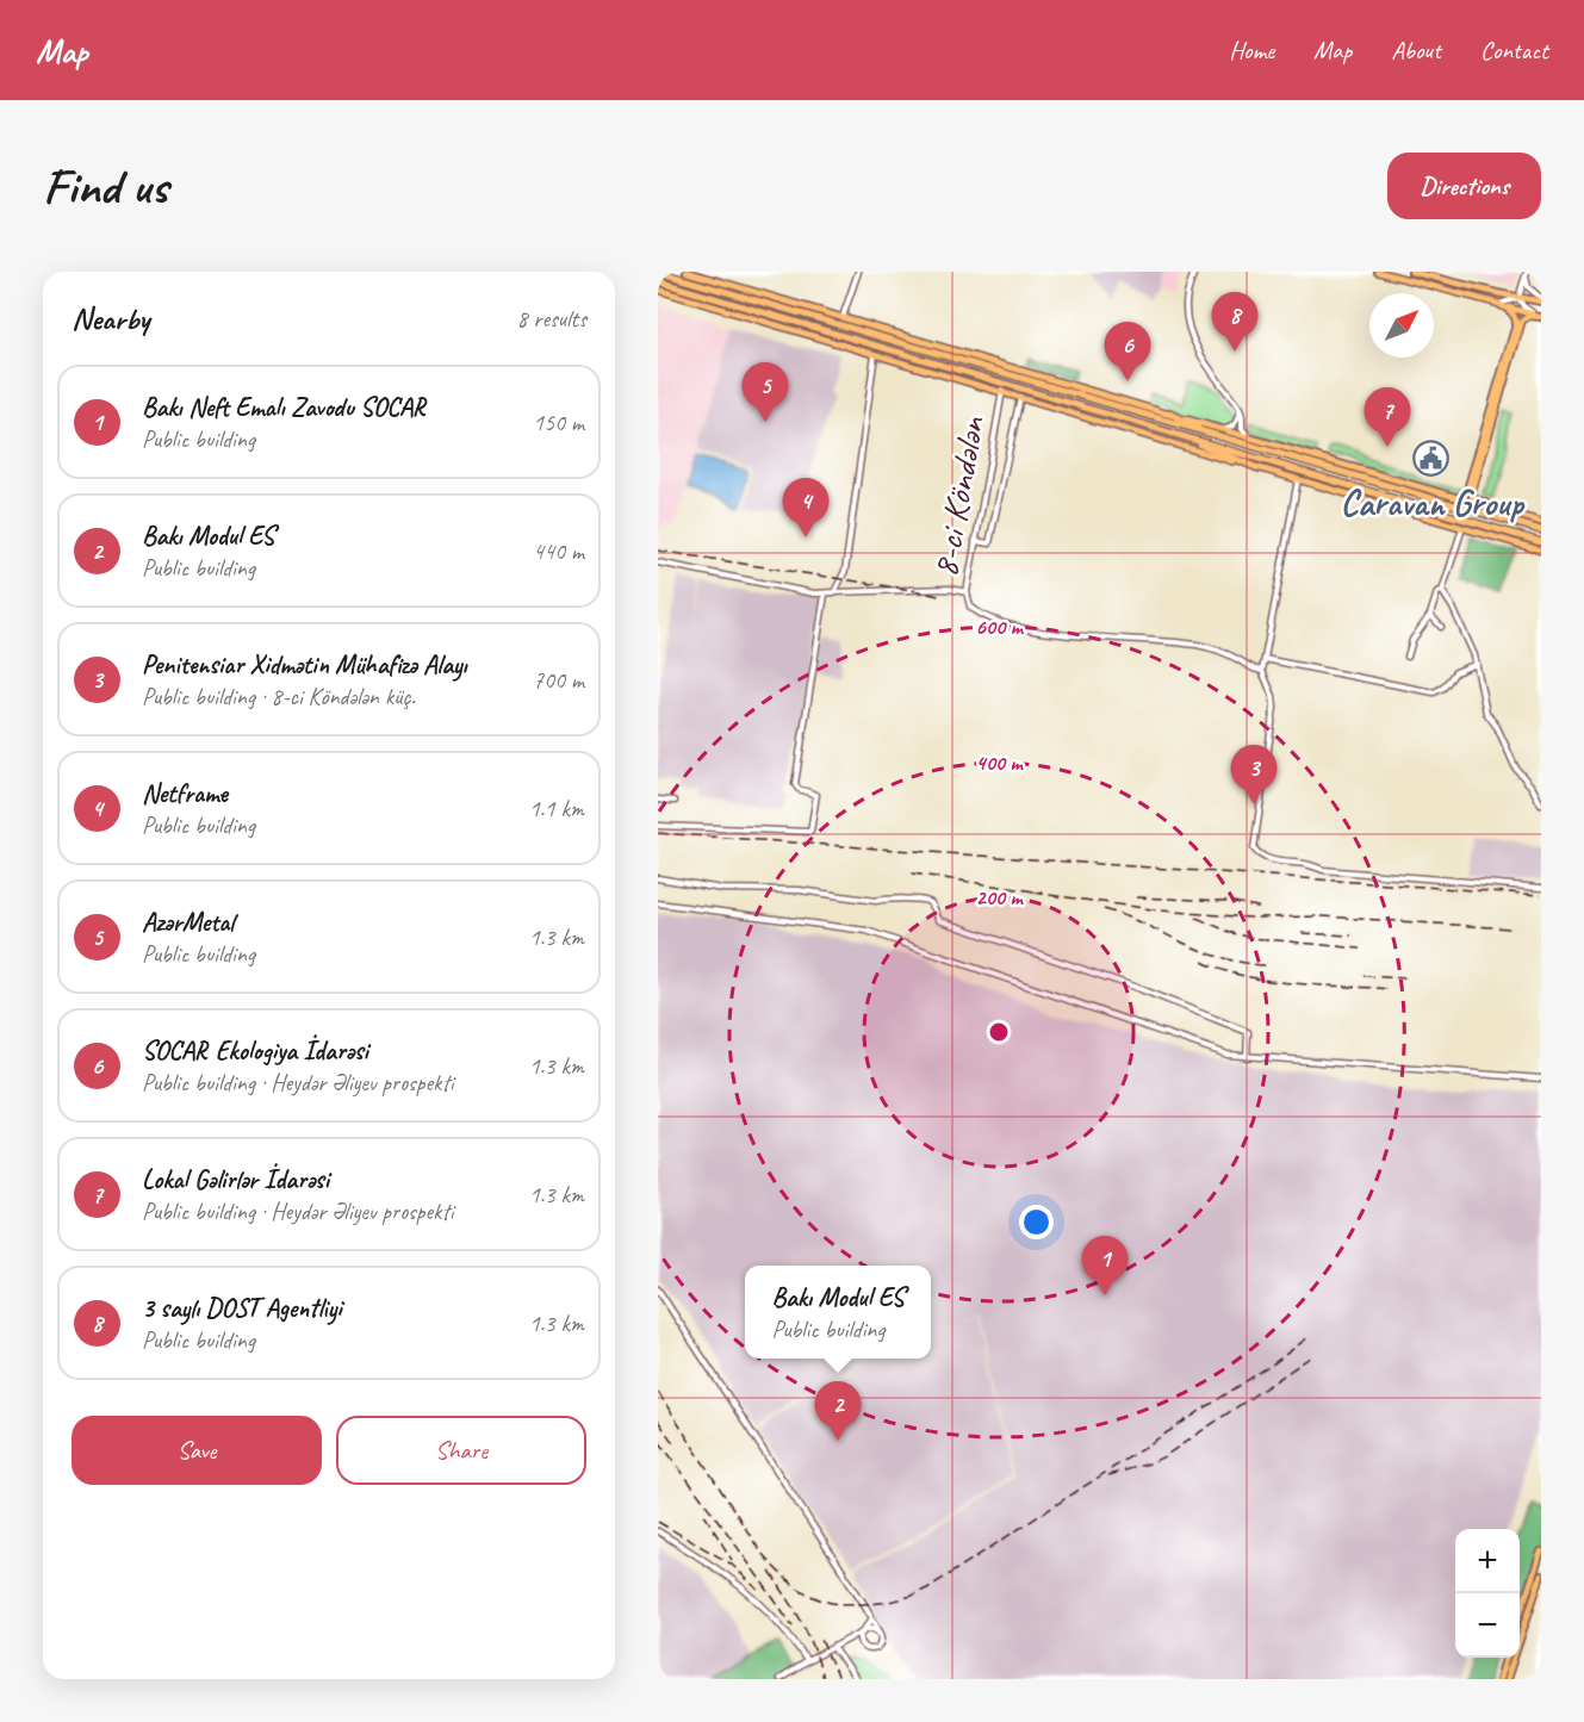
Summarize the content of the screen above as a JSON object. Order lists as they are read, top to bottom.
{
  "streets": {
    "street": ["8-ci Köndələn"]
  },
  "places": {
    "public building": ["Caravan Group"]
  },
  "north": "top right",
  "page": {
    "header": "Map",
    "nav": [
      "Home",
      "Map",
      "About",
      "Contact"
    ],
    "buttons": [
      "Directions",
      ["Save", "Share"]
    ],
    "title": "Find us",
    "heading": ["Nearby", "8 results"],
    "pins": [
      "8",
      "6",
      "5",
      "7",
      "4",
      "3",
      "1",
      "2"
    ],
    "list": [
      {
        "mark": "1",
        "name": "Bakı Neft Emalı Zavodu SOCAR",
        "note": "Public building",
        "value": "150 m"
      },
      {
        "mark": "2",
        "name": "Bakı Modul ES",
        "note": "Public building",
        "value": "440 m"
      },
      {
        "mark": "3",
        "name": "Penitensiar Xidmətin Mühafizə Alayı",
        "note": "Public building · 8-ci Köndələn küç.",
        "value": "700 m"
      },
      {
        "mark": "4",
        "name": "Netframe",
        "note": "Public building",
        "value": "1.1 km"
      },
      {
        "mark": "5",
        "name": "AzərMetal",
        "note": "Public building",
        "value": "1.3 km"
      },
      {
        "mark": "6",
        "name": "SOCAR Ekologiya İdarəsi",
        "note": "Public building · Heydər Əliyev prospekti",
        "value": "1.3 km"
      },
      {
        "mark": "7",
        "name": "Lokal Gəlirlər İdarəsi",
        "note": "Public building · Heydər Əliyev prospekti",
        "value": "1.3 km"
      },
      {
        "mark": "8",
        "name": "3 saylı DOST Agentliyi",
        "note": "Public building",
        "value": "1.3 km"
      }
    ],
    "popup": ["Bakı Modul ES", "Public building"],
    "map_buttons": ["+", "−"]
  },
  "rings": ["600 m", "400 m", "200 m"]
}
